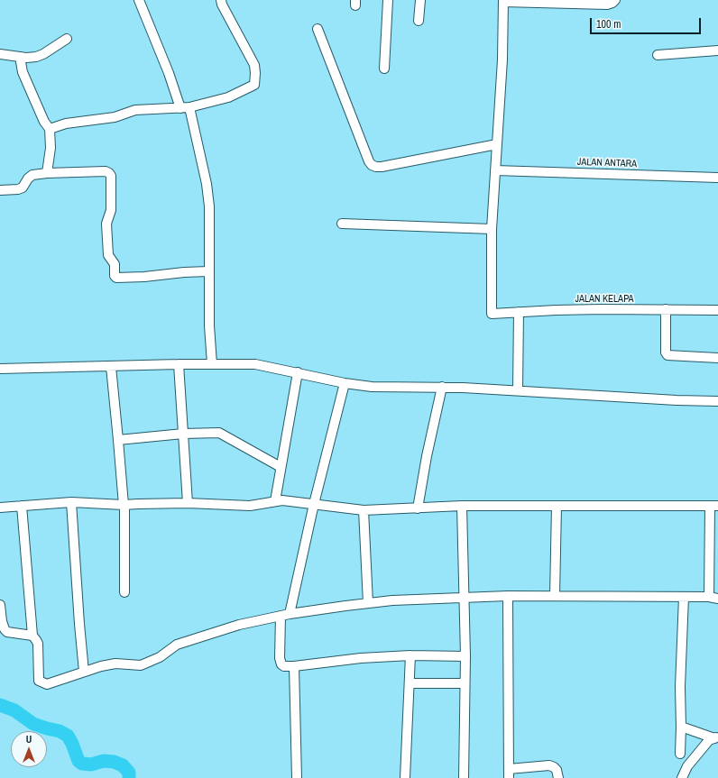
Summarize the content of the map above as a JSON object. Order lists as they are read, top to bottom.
{
  "streets": {
    "street": ["JALAN ANTARA", "JALAN KELAPA"]
  },
  "scale_bar": "100 m",
  "north": "top"
}
